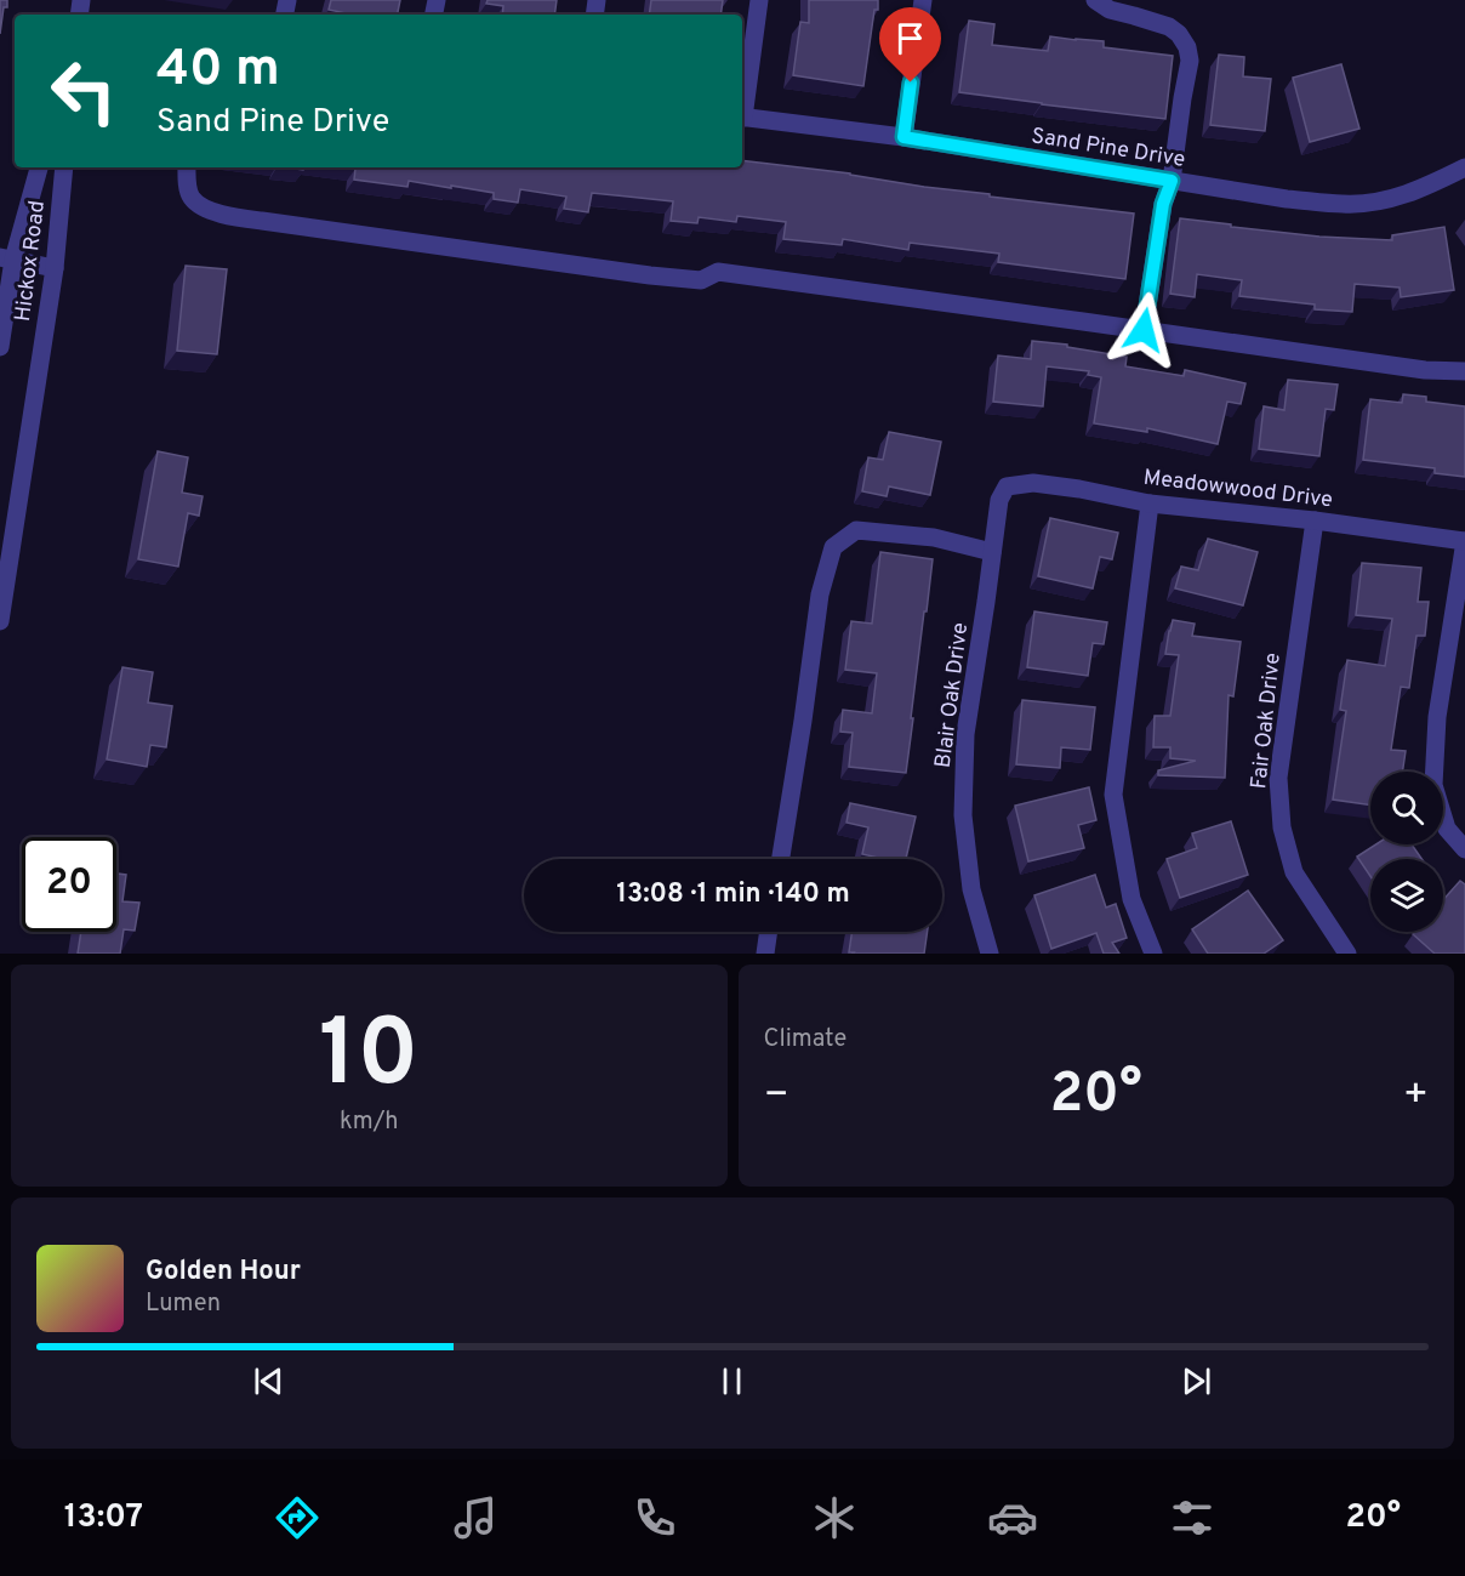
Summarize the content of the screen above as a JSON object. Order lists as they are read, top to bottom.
{
  "streets": {
    "street": [
      "Sand Pine Drive",
      "Hickox Road",
      "Meadowwood Drive",
      "Blair Oak Drive",
      "Fair Oak Drive"
    ]
  },
  "crossings": [
    ["Meadowwood Drive", "Blair Oak Drive"],
    ["Meadowwood Drive", "Fair Oak Drive"]
  ],
  "page": {
    "turn": ["40 m", "Sand Pine Drive"],
    "limit": "20",
    "trip": "13:08 · 1 min · 140 m",
    "tile": [
      ["10", "km/h"],
      "Climate"
    ],
    "heat": ["−", "20°", "+"],
    "song": ["Golden Hour", "Lumen"],
    "tabs": ["13:07", "20°"]
  }
}
